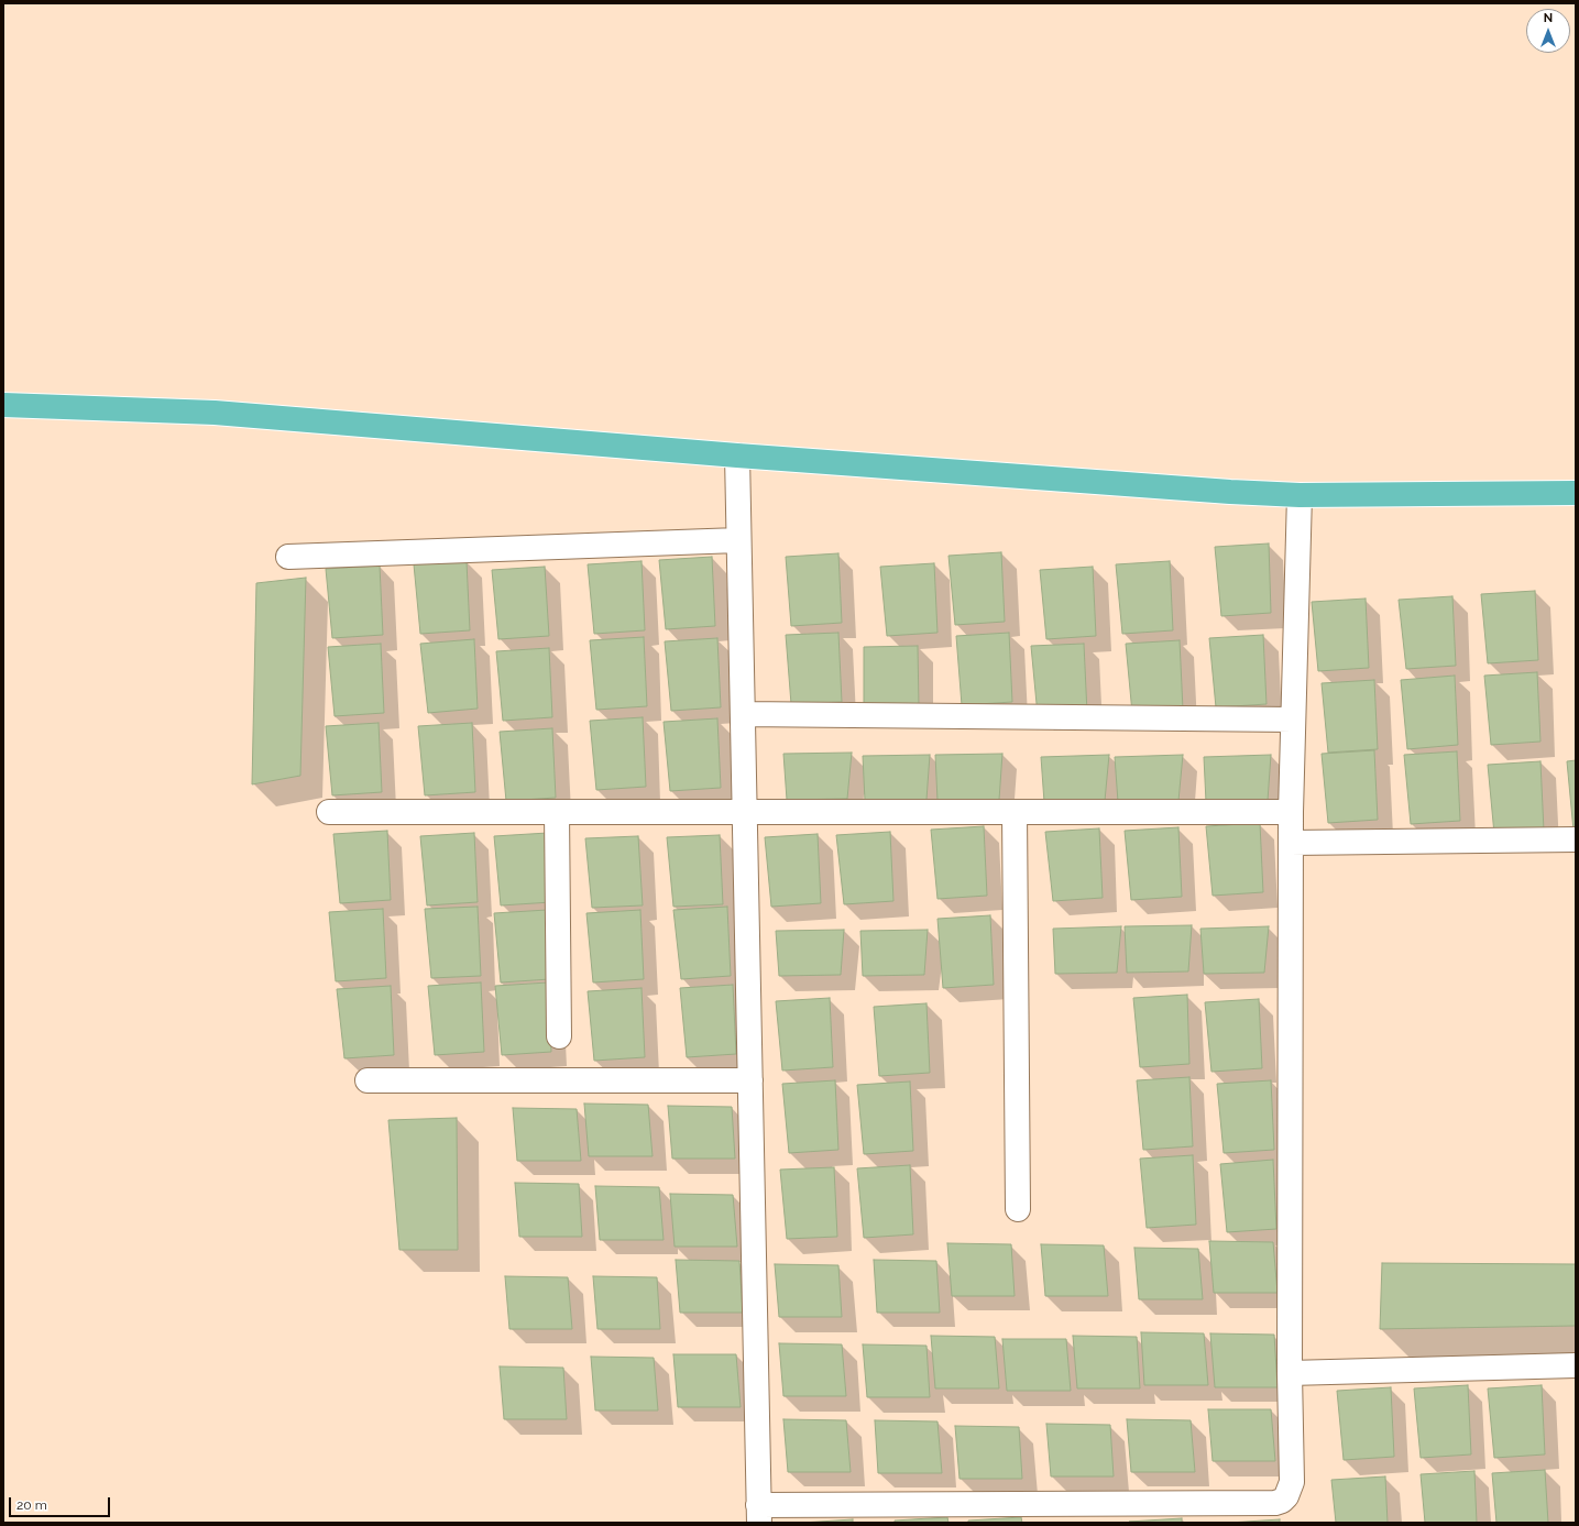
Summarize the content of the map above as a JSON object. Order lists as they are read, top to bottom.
{
  "scale_bar": "20 m",
  "north": "top"
}
